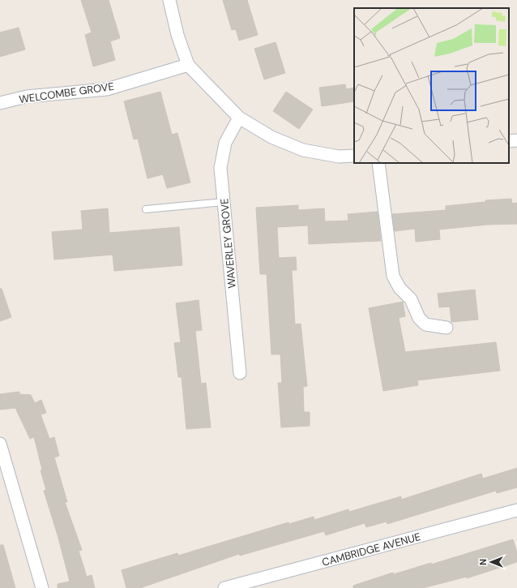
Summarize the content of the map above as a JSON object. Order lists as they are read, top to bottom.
{
  "streets": {
    "street": ["WELCOMBE GROVE", "WAVERLEY GROVE", "CAMBRIDGE AVENUE"]
  },
  "north": "left"
}
